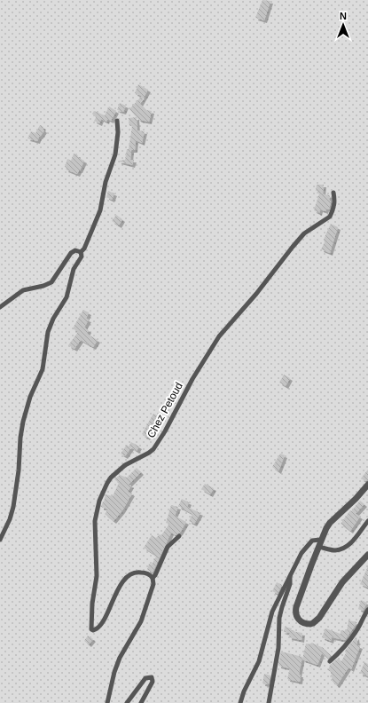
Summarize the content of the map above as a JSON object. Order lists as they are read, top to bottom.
{
  "streets": {
    "street": ["Chez Petoud"]
  },
  "north": "top"
}
